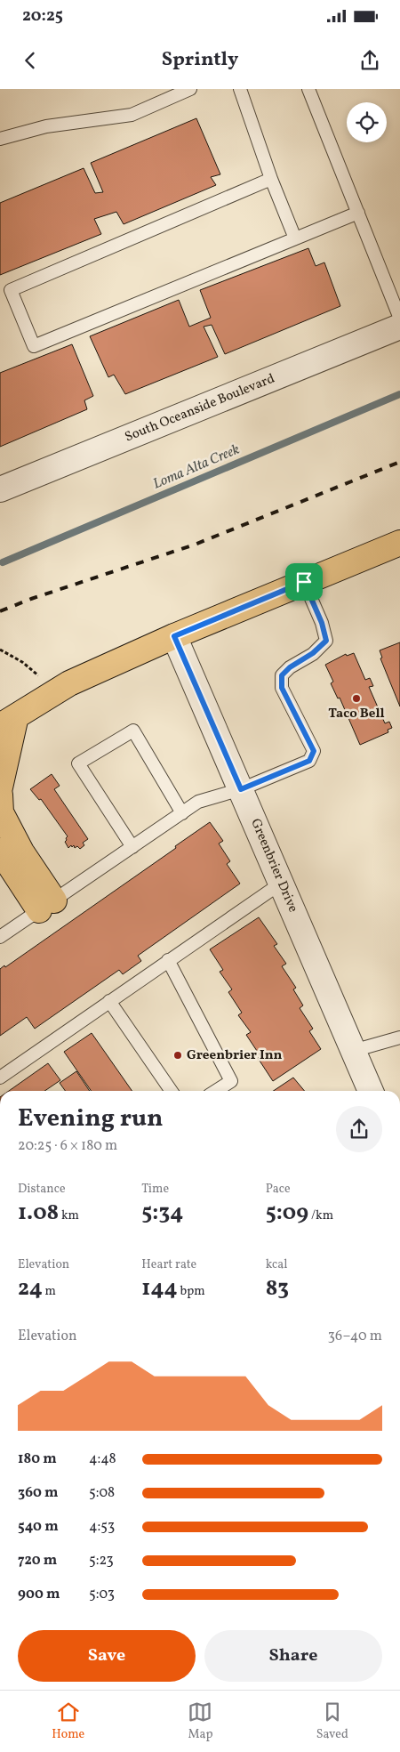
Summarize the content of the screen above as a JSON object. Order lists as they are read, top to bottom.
{
  "streets": {
    "street": ["South Oceanside Boulevard", "Greenbrier Drive"]
  },
  "water": ["Loma Alta Creek"],
  "places": ["Taco Bell", "Greenbrier Inn"],
  "page": {
    "status": "20:25",
    "header": "Sprintly",
    "heading": ["Evening run", "20:25 · 6 × 180 m"],
    "stats": [
      ["Distance", "1.08 km"],
      ["Time", "5:34"],
      ["Pace", "5:09 /km"],
      ["Elevation", "24 m"],
      ["Heart rate", "144 bpm"],
      ["kcal", "83"]
    ],
    "chart": ["Elevation", "36–40 m"],
    "list": [
      {
        "name": "180 m",
        "note": "4:48"
      },
      {
        "name": "360 m",
        "note": "5:08"
      },
      {
        "name": "540 m",
        "note": "4:53"
      },
      {
        "name": "720 m",
        "note": "5:23"
      },
      {
        "name": "900 m",
        "note": "5:03"
      }
    ],
    "buttons": ["Save", "Share"],
    "tabs": ["Home", "Map", "Saved"]
  }
}
